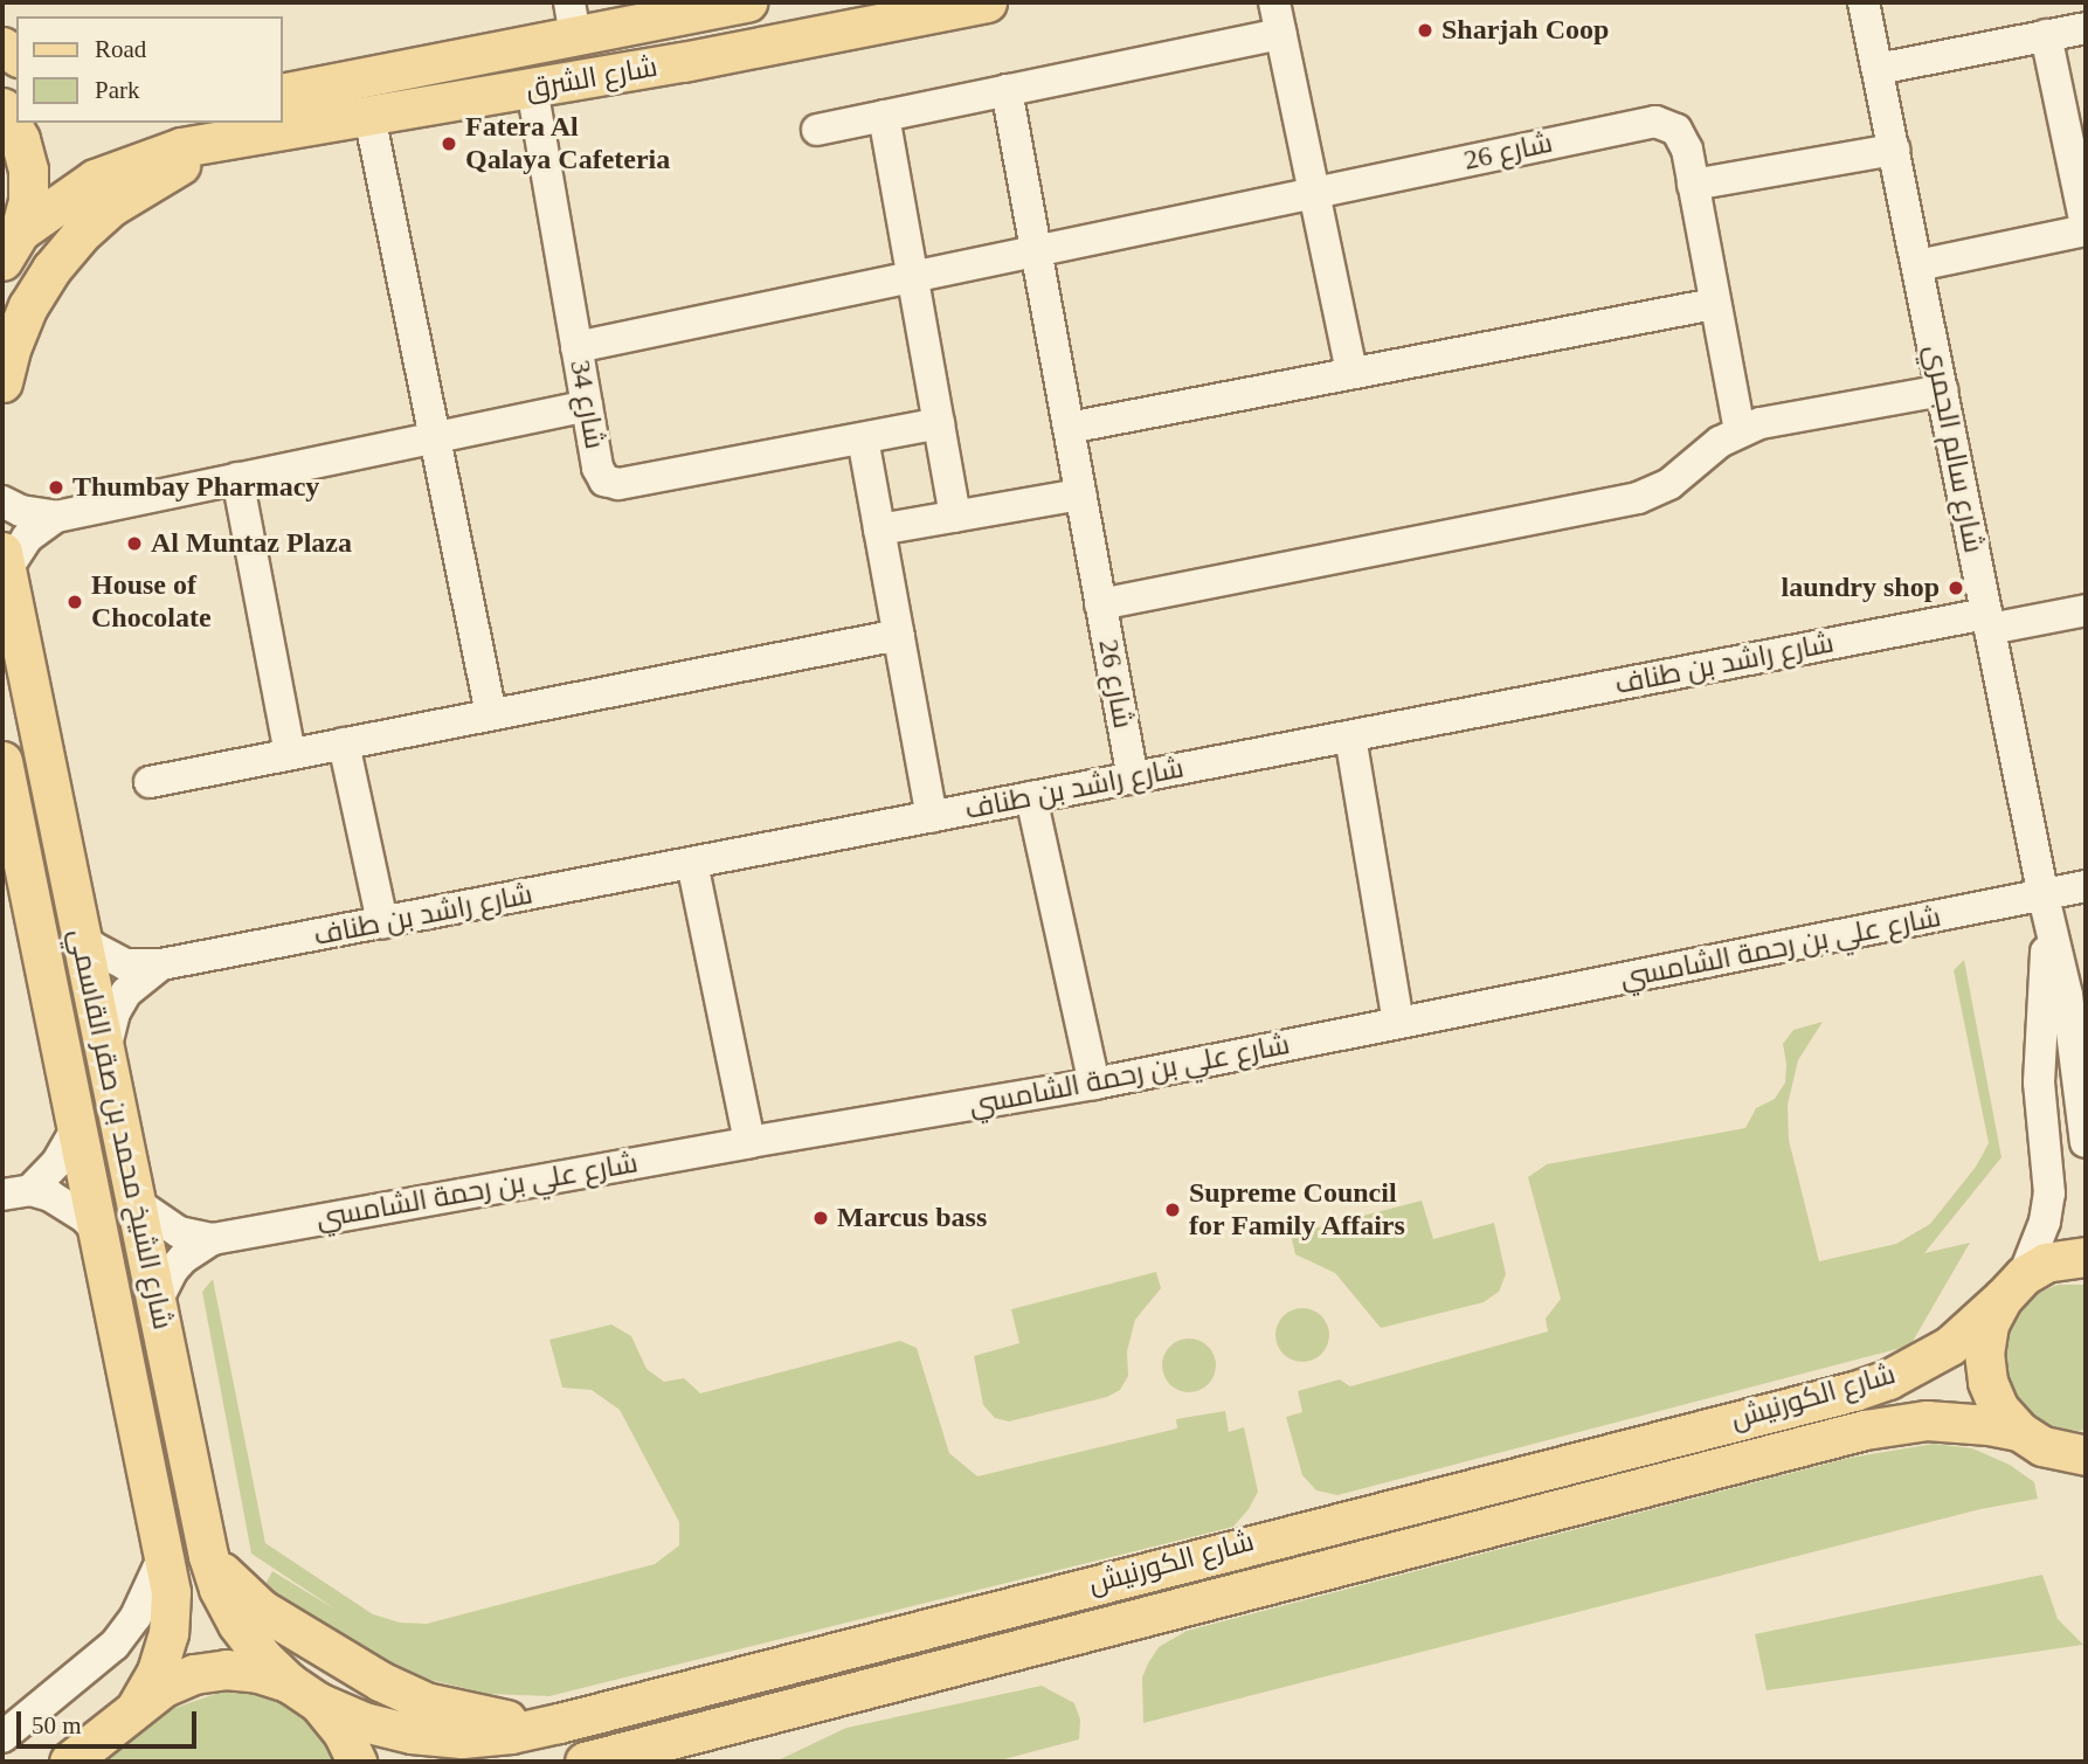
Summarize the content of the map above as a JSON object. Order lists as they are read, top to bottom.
{
  "streets": {
    "main road": ["شارع الشرق", "شارع الشيخ محمد بن صقر القاسمي", "شارع الكورنيش"],
    "street": [
      "شارع 26",
      "شارع 34",
      "شارع سالم الجمري",
      "شارع راشد بن طناف",
      "شارع علي بن رحمة الشامسي"
    ]
  },
  "crossings": [
    ["شارع الشرق", "شارع 34"],
    ["شارع 26", "شارع 34"],
    ["شارع 26", "شارع راشد بن طناف"],
    ["شارع سالم الجمري", "شارع راشد بن طناف"],
    ["شارع سالم الجمري", "شارع علي بن رحمة الشامسي"],
    ["شارع سالم الجمري", "شارع الكورنيش"],
    ["شارع راشد بن طناف", "شارع الشيخ محمد بن صقر القاسمي"],
    ["شارع علي بن رحمة الشامسي", "شارع الشيخ محمد بن صقر القاسمي"],
    ["شارع الشيخ محمد بن صقر القاسمي", "شارع الكورنيش"]
  ],
  "places": [
    "Sharjah Coop",
    "Fatera Al Qalaya Cafeteria",
    "Thumbay Pharmacy",
    "Al Muntaz Plaza",
    "laundry shop",
    "House of Chocolate",
    "Supreme Council for Family Affairs",
    "Marcus bass"
  ],
  "legend": ["Road", "Park"],
  "scale_bar": "50 m"
}
